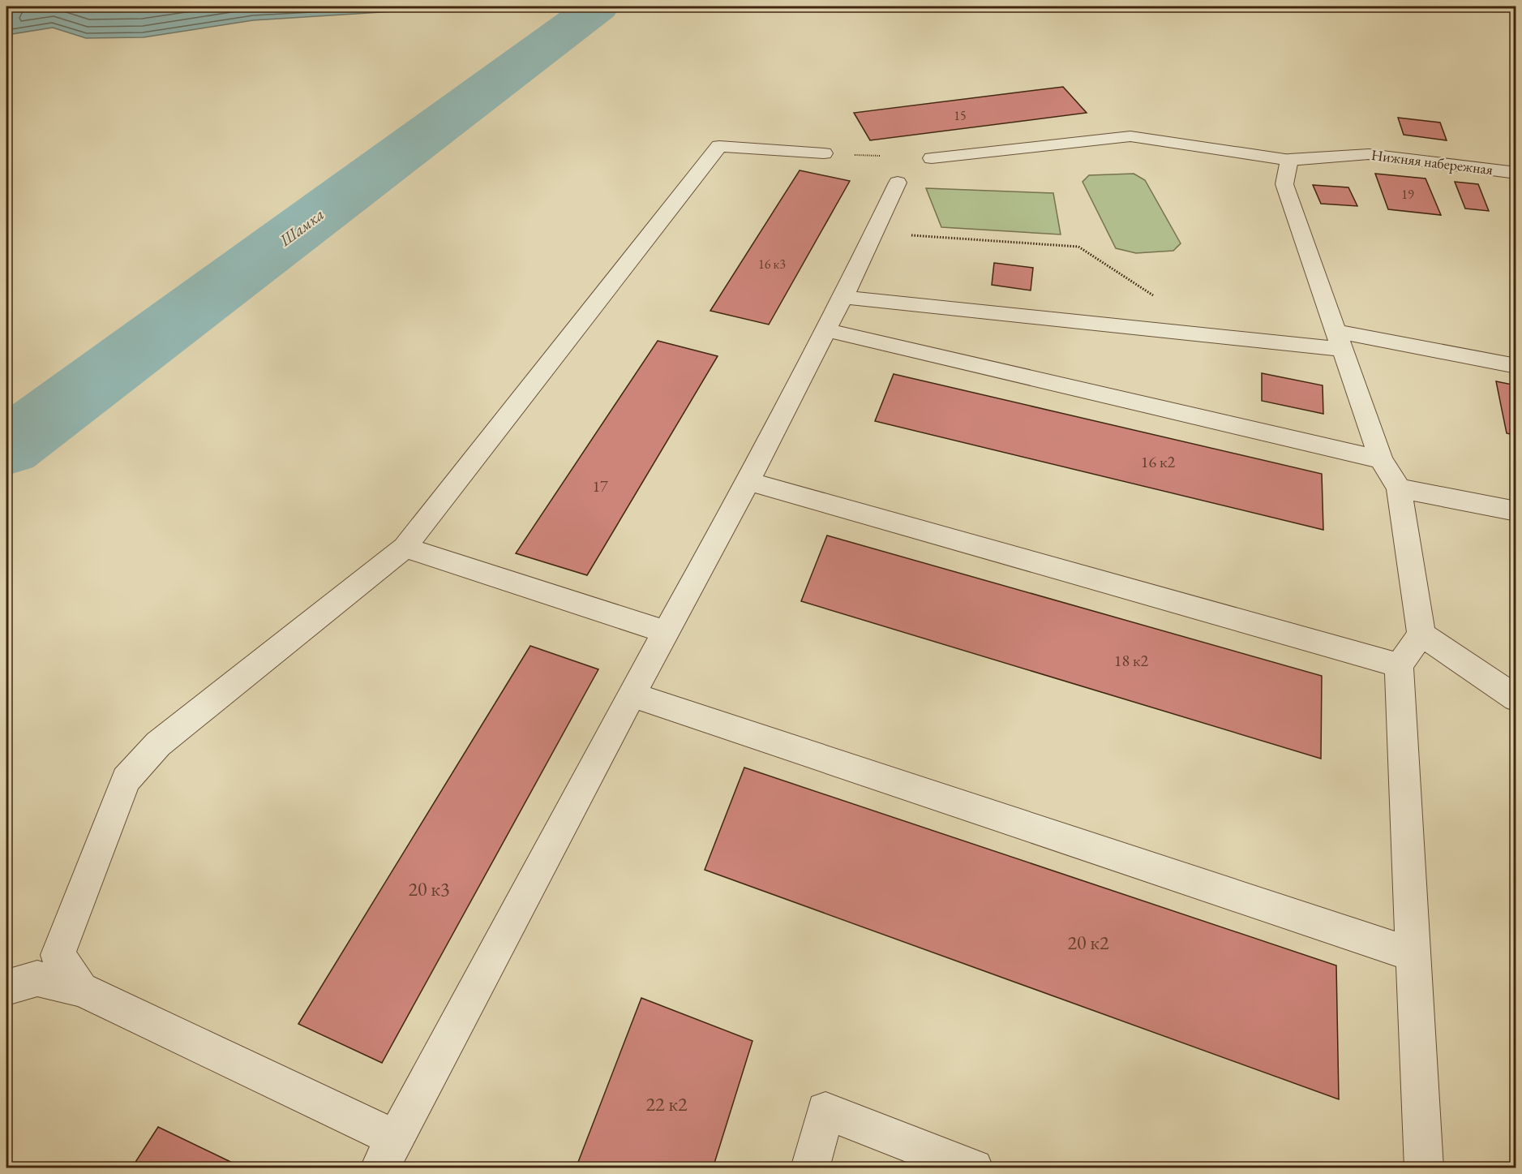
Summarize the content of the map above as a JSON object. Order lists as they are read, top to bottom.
{
  "streets": {
    "street": ["Нижняя набережная"]
  },
  "water": ["Шамка"],
  "house_numbers": [
    "15",
    "19",
    "16 к3",
    "16 к2",
    "17",
    "18 к2",
    "20 к3",
    "20 к2",
    "22 к2"
  ]
}
